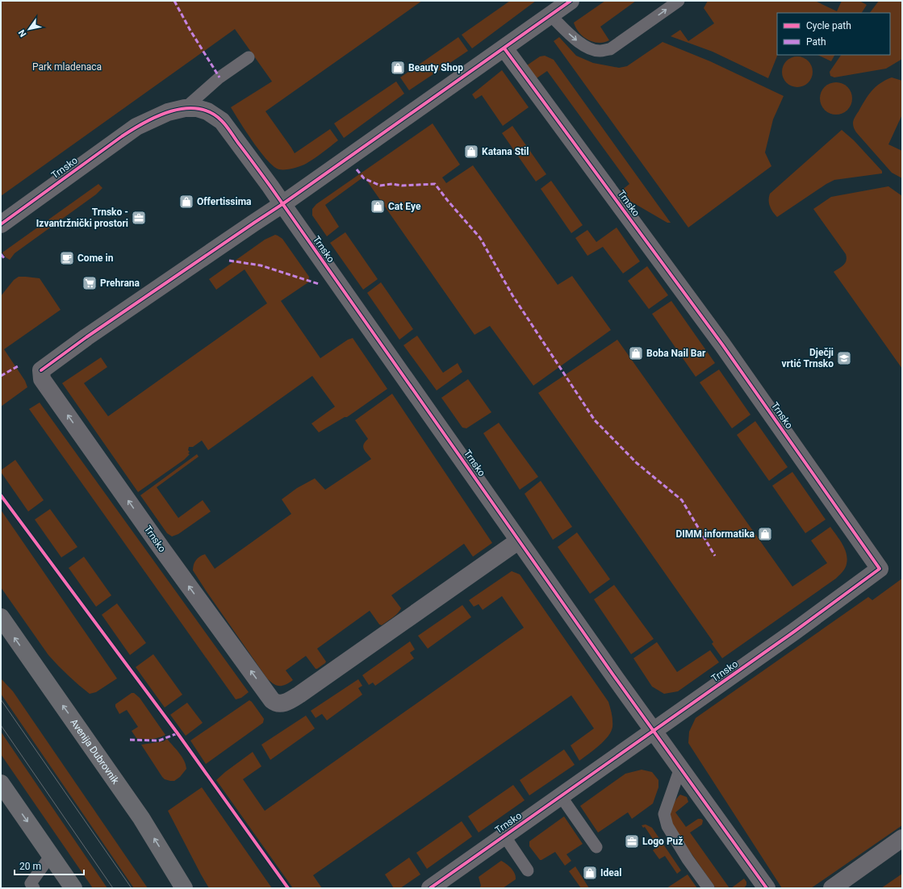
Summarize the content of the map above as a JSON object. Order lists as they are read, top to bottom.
{
  "streets": {
    "main road": ["Avenija Dubrovnik"],
    "street": ["Trnsko"]
  },
  "parks": ["Park mladenaca"],
  "places": {
    "shop": [
      "Beauty Shop",
      "Katana Stil",
      "Offertissima",
      "Cat Eye",
      "Boba Nail Bar",
      "DIMM informatika",
      "Ideal"
    ],
    "office": ["Trnsko - Izvantržnički prostori", "Logo Puž"],
    "cafe": ["Come in"],
    "supermarket": ["Prehrana"],
    "school or university": ["Dječji vrtić Trnsko"]
  },
  "legend": ["Cycle path", "Path"],
  "scale_bar": "20 m",
  "north": "bottom left"
}
